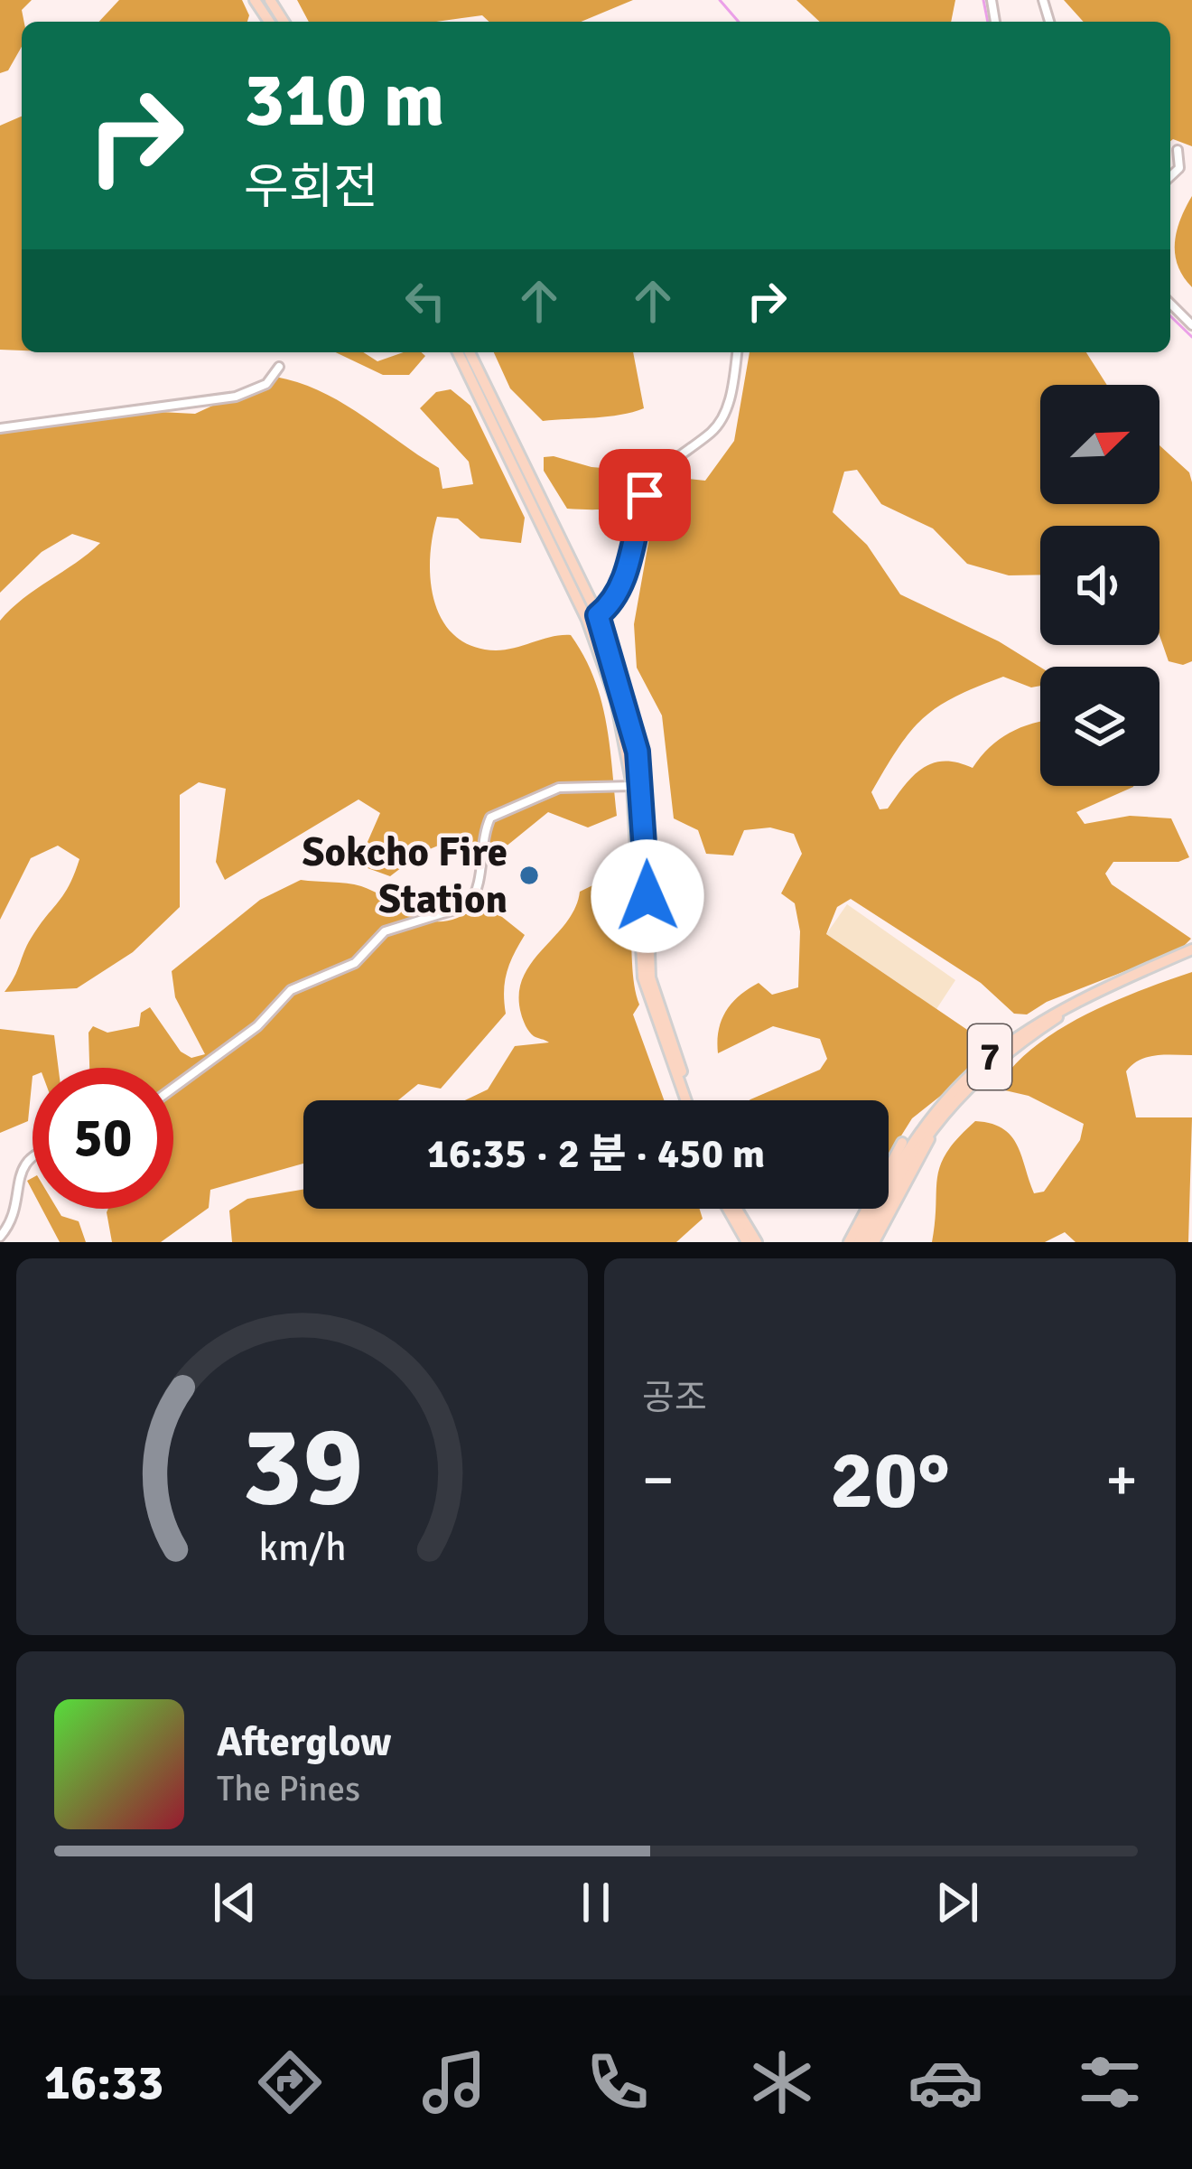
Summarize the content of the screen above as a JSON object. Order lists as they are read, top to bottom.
{
  "streets": {
    "main road": ["7"]
  },
  "places": ["Sokcho Fire Station"],
  "north": "top right",
  "page": {
    "turn": ["310 m", "우회전"],
    "limit": "50",
    "trip": "16:35 · 2 분 · 450 m",
    "tile": "공조",
    "heat": ["−", "20°", "+"],
    "song": ["Afterglow", "The Pines"],
    "tabs": "16:33",
    "gauge": ["39", "km/h"]
  }
}
